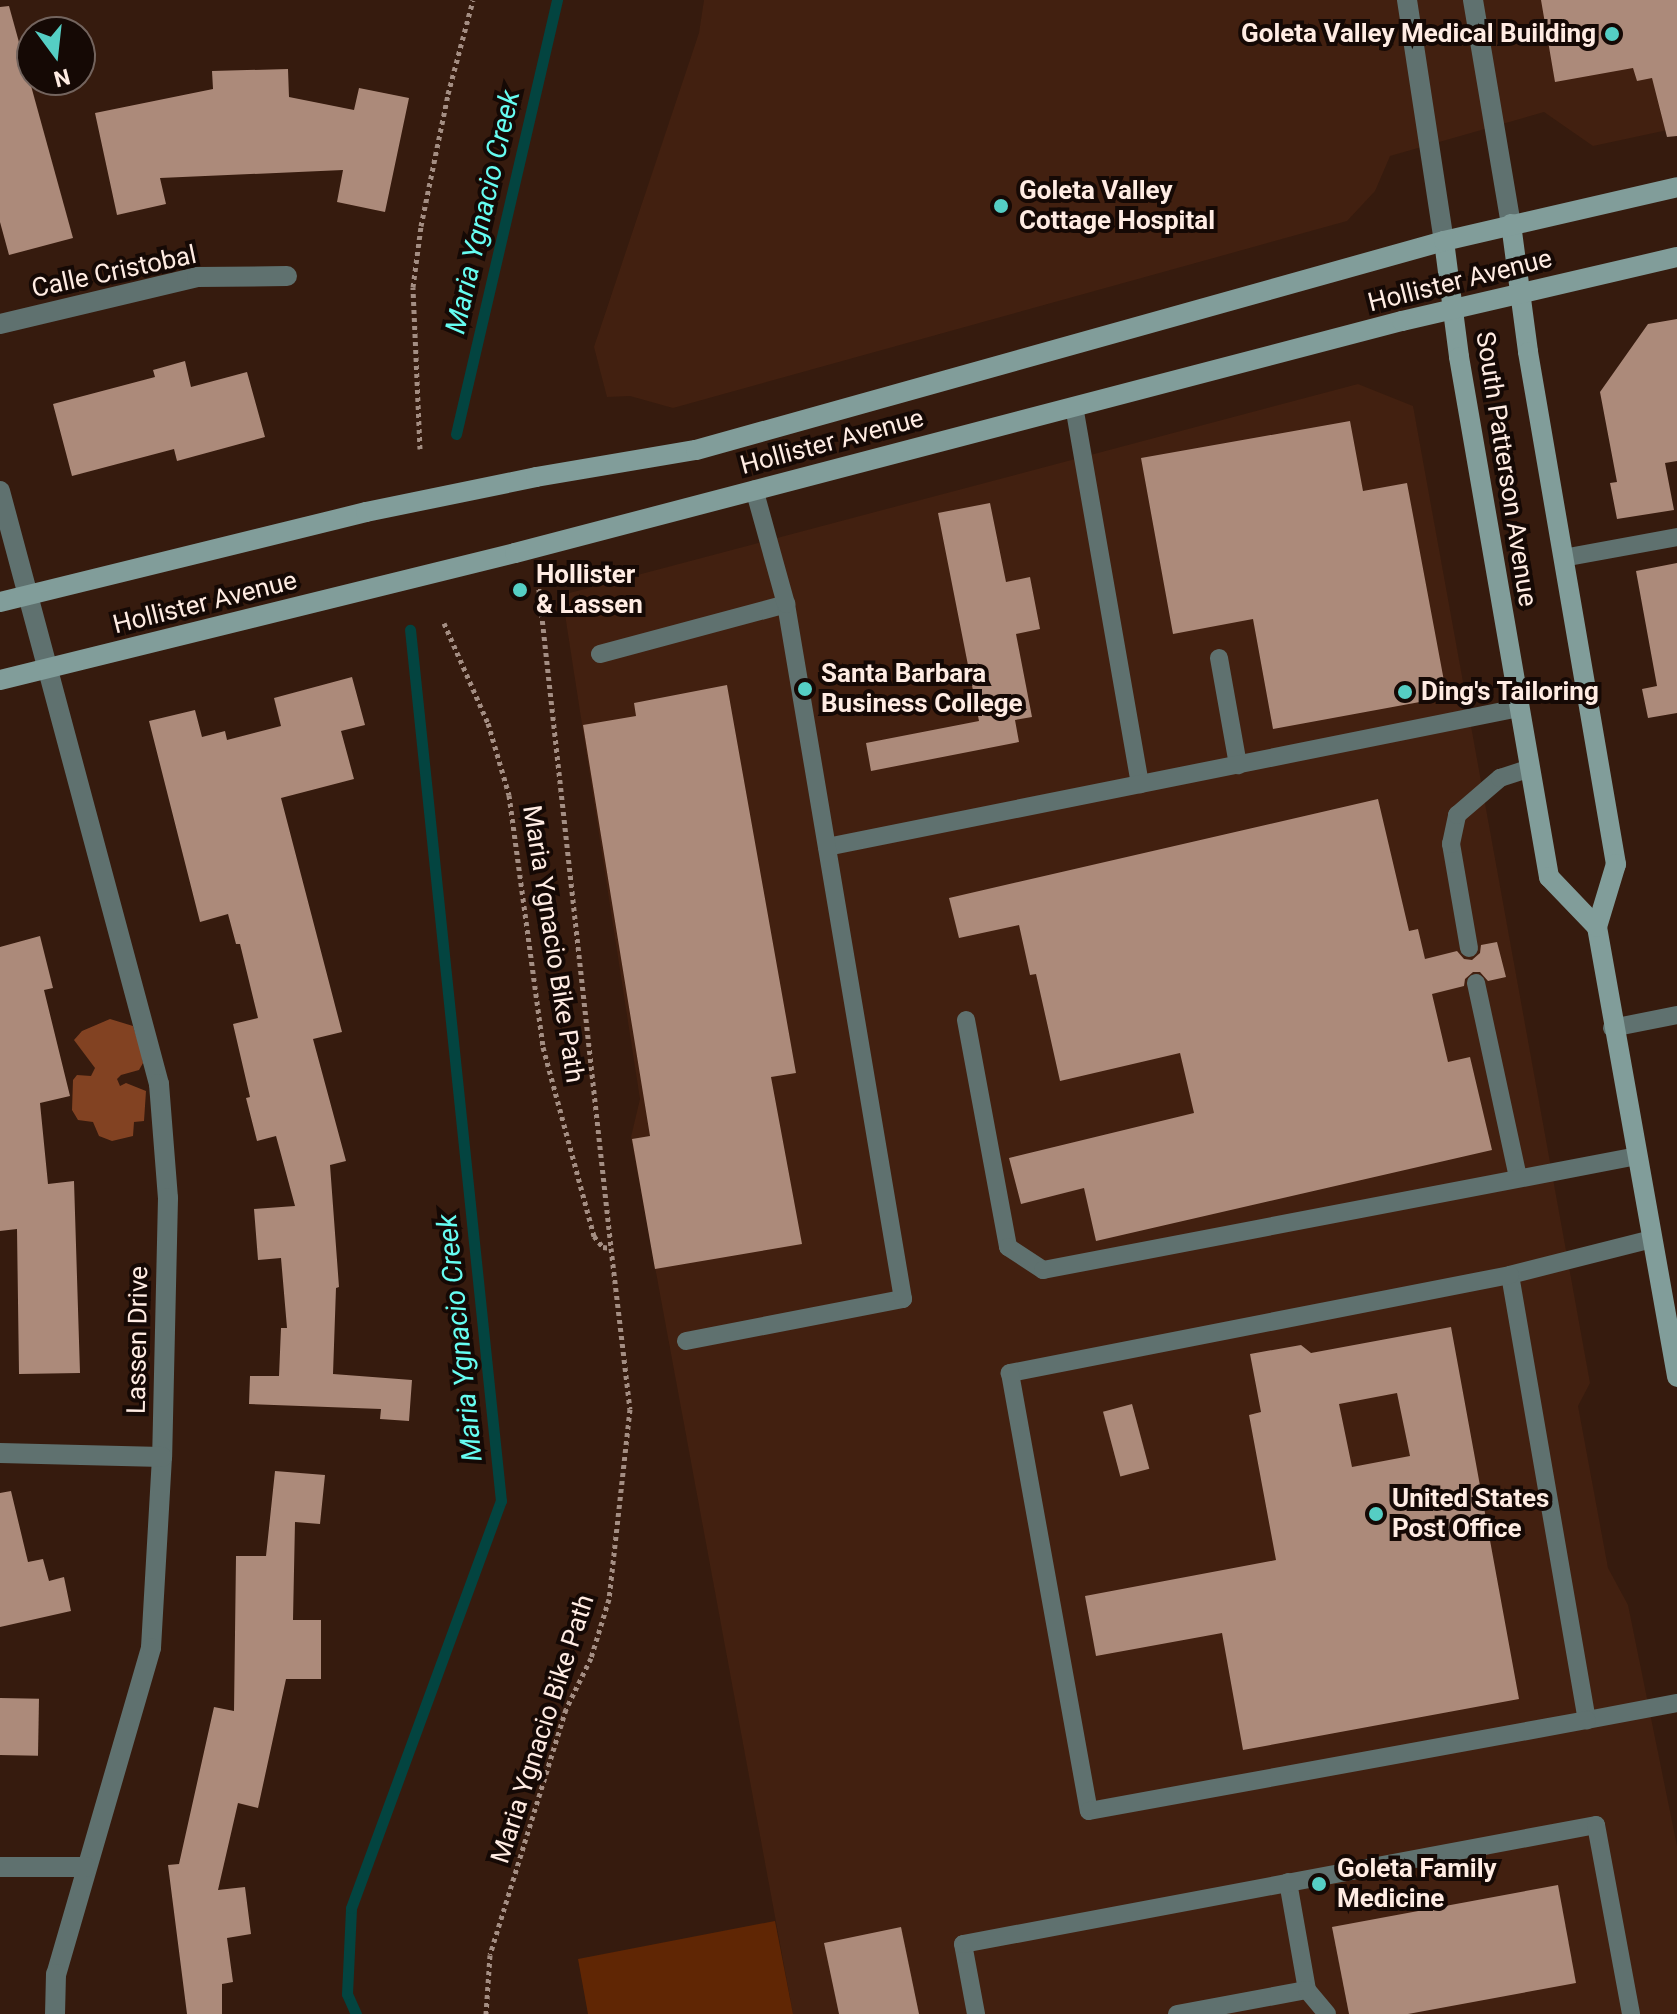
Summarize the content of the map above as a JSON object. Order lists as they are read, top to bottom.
{
  "streets": {
    "main road": ["Hollister Avenue", "South Patterson Avenue"],
    "street": ["Calle Cristobal", "Lassen Drive"],
    "path": ["Maria Ygnacio Bike Path"]
  },
  "crossings": [
    ["Hollister Avenue", "South Patterson Avenue"],
    ["Hollister Avenue", "Lassen Drive"]
  ],
  "water": ["Maria Ygnacio Creek"],
  "places": [
    "Goleta Valley Medical Building",
    "Goleta Valley Cottage Hospital",
    "Hollister & Lassen",
    "Santa Barbara Business College",
    "Ding's Tailoring",
    "United States Post Office",
    "Goleta Family Medicine"
  ],
  "north": "bottom"
}
